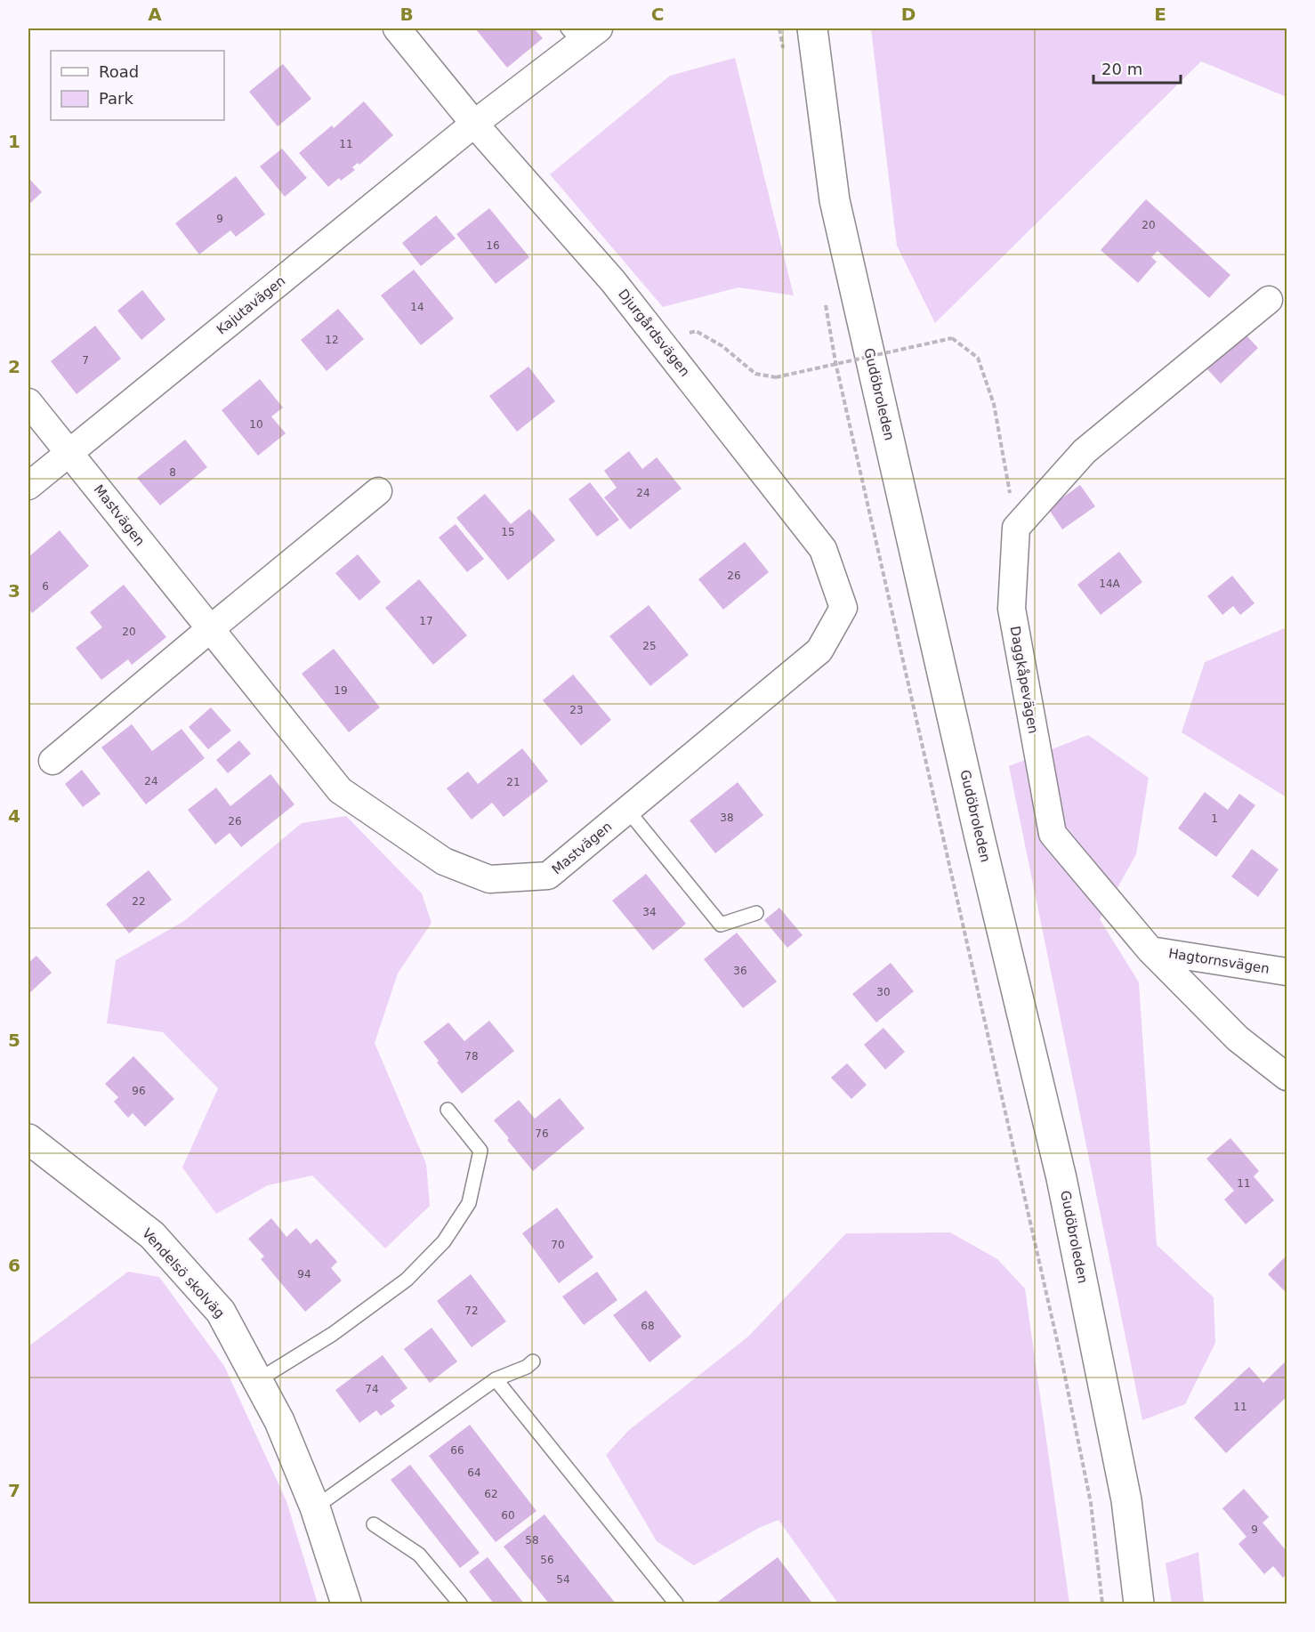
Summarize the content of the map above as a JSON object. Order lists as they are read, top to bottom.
{
  "streets": {
    "main road": ["Gudöbroleden", "Vendelsö skolväg"],
    "street": [
      "Kajutavägen",
      "Djurgårdsvägen",
      "Mastvägen",
      "Daggkåpevägen",
      "Hagtornsvägen"
    ]
  },
  "crossings": [
    ["Kajutavägen", "Djurgårdsvägen"],
    ["Kajutavägen", "Mastvägen"],
    ["Djurgårdsvägen", "Mastvägen"],
    ["Daggkåpevägen", "Hagtornsvägen"]
  ],
  "house_numbers": [
    "11",
    "9",
    "20",
    "16",
    "14",
    "12",
    "7",
    "10",
    "8",
    "24",
    "15",
    "26",
    "14A",
    "6",
    "17",
    "20",
    "25",
    "19",
    "23",
    "24",
    "21",
    "38",
    "1",
    "26",
    "22",
    "34",
    "36",
    "30",
    "78",
    "96",
    "76",
    "11",
    "70",
    "94",
    "72",
    "68",
    "74",
    "11",
    "66",
    "64",
    "62",
    "60",
    "9",
    "58",
    "56",
    "54"
  ],
  "legend": ["Road", "Park"],
  "scale_bar": "20 m",
  "grid": {
    "columns": [
      "A",
      "B",
      "C",
      "D",
      "E"
    ],
    "rows": [
      "1",
      "2",
      "3",
      "4",
      "5",
      "6",
      "7"
    ]
  }
}
